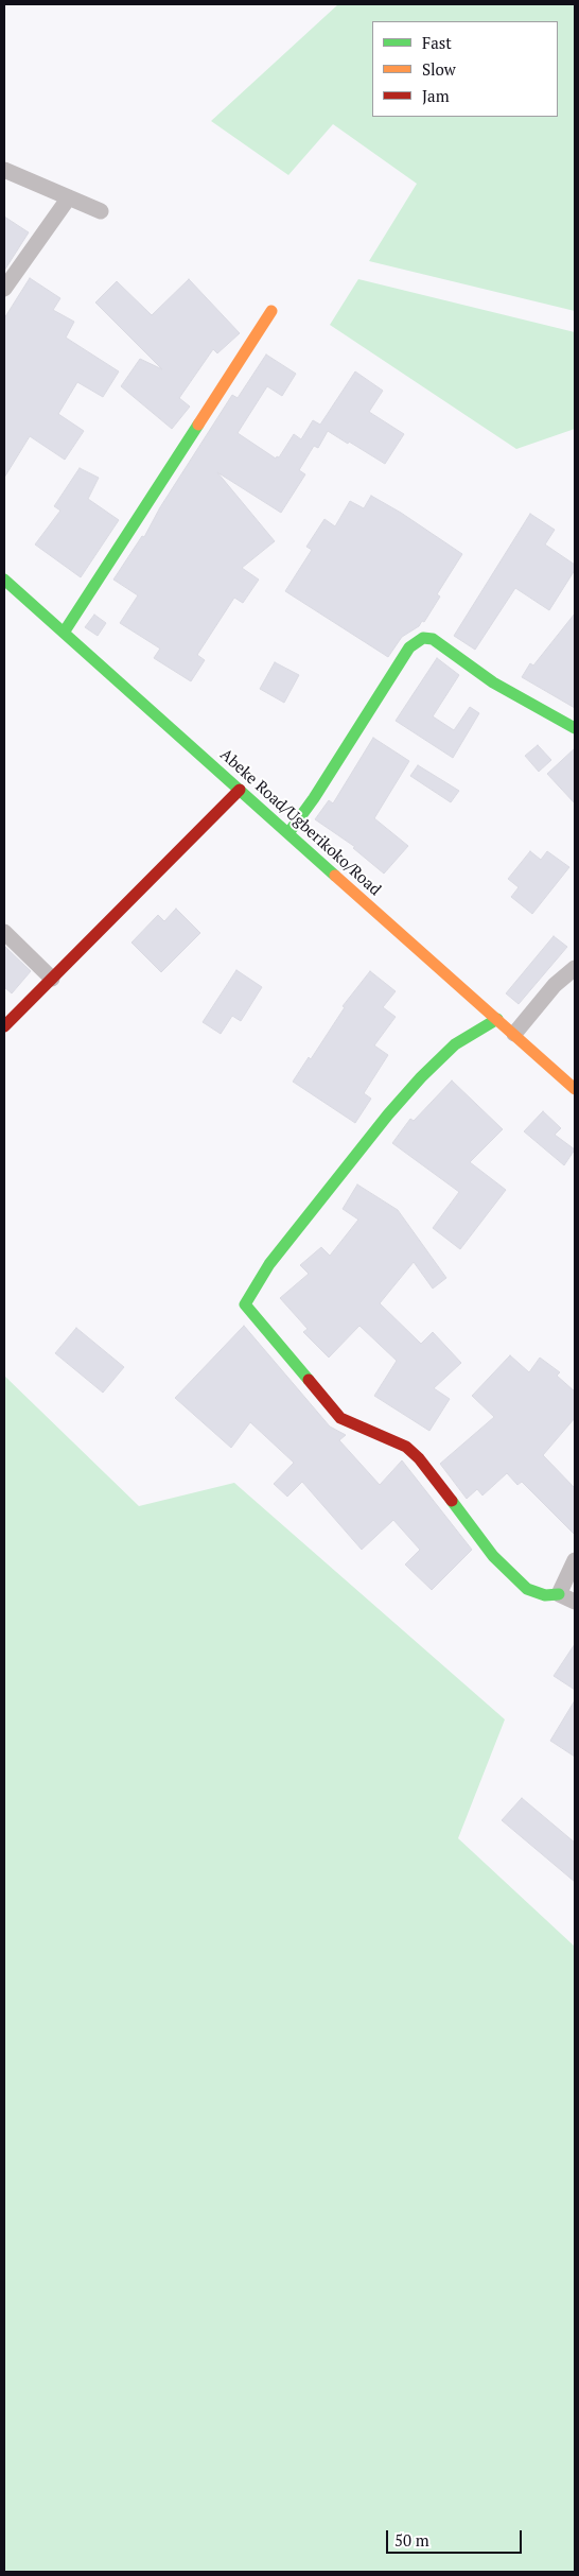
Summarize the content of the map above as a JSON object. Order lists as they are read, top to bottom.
{
  "streets": {
    "street": ["Abeke Road/Ugberikoko/Road"]
  },
  "legend": ["Fast", "Slow", "Jam"],
  "scale_bar": "50 m"
}
